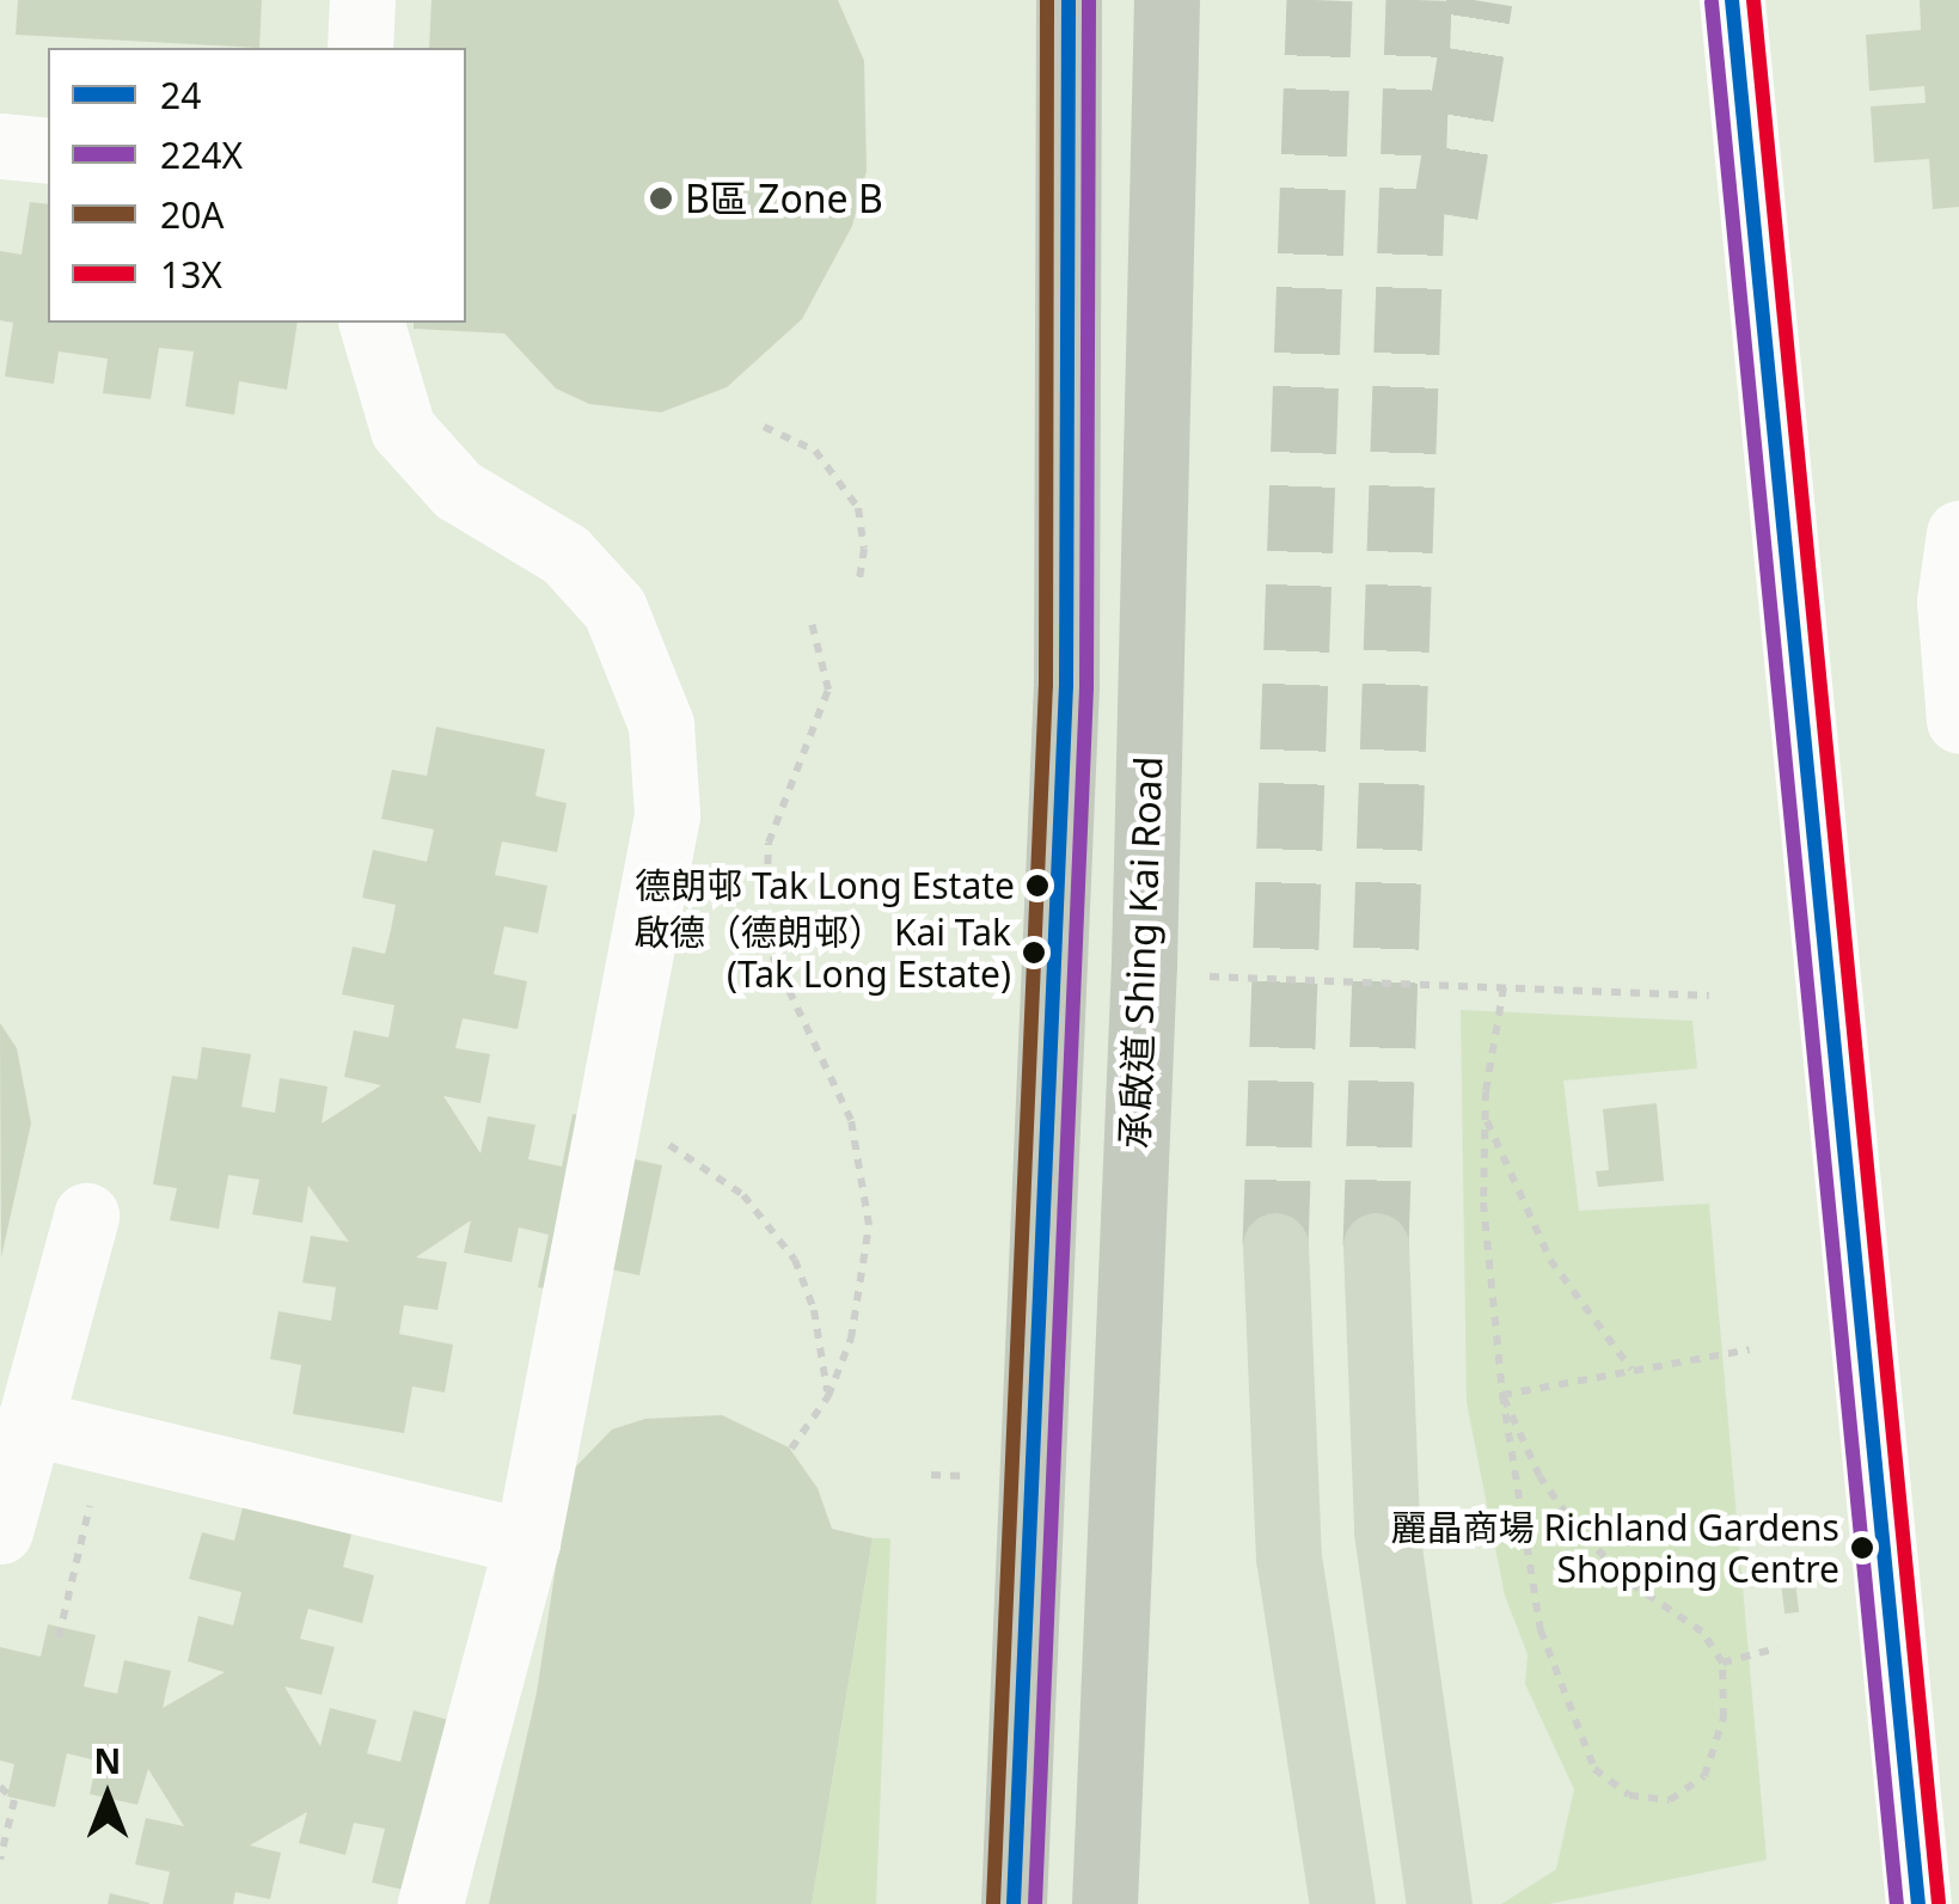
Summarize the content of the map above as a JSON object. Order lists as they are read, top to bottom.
{
  "streets": {
    "main road": ["承啟道 Shing Kai Road"]
  },
  "places": [
    "B區 Zone B",
    "德朗邨 Tak Long Estate",
    "啟德（德朗邨） Kai Tak (Tak Long Estate)",
    "麗晶商場 Richland Gardens Shopping Centre"
  ],
  "lines": [
    "transit line 24",
    "transit line 224X",
    "transit line 20A",
    "transit line 13X"
  ],
  "legend": [
    "24",
    "224X",
    "20A",
    "13X"
  ],
  "north": "top"
}
